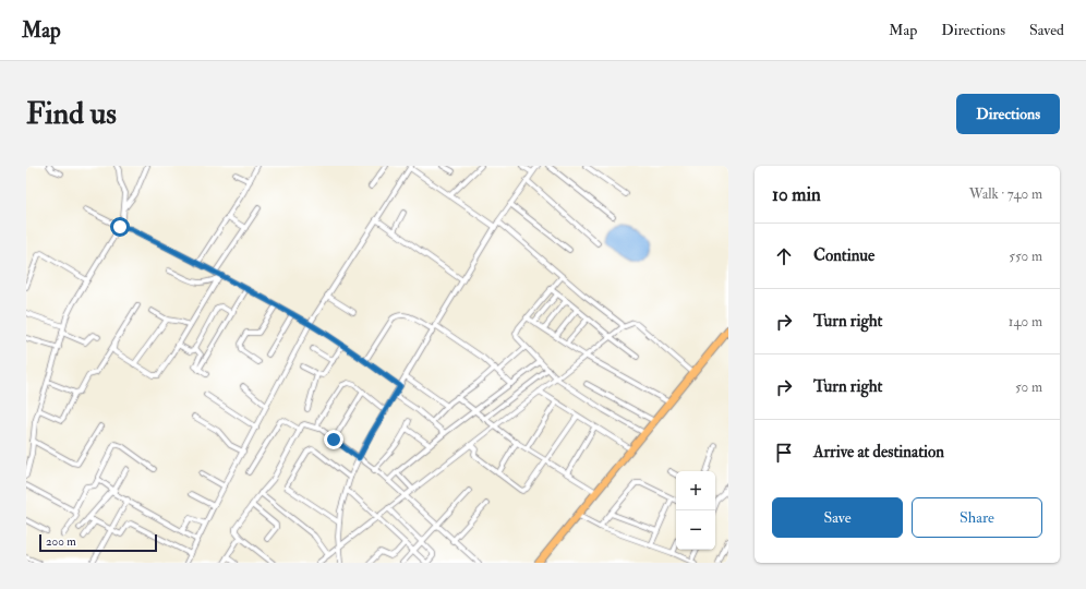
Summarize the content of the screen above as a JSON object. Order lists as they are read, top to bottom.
{
  "scale_bar": "200 m",
  "page": {
    "header": "Map",
    "nav": ["Map", "Directions", "Saved"],
    "buttons": [
      "Directions",
      ["Save", "Share"]
    ],
    "title": "Find us",
    "heading": ["10 min", "Walk · 740 m"],
    "list": [
      ["Continue", "550 m"],
      ["Turn right", "140 m"],
      ["Turn right", "50 m"],
      "Arrive at destination"
    ],
    "map_buttons": ["+", "−"],
    "scale": "200 m"
  }
}
